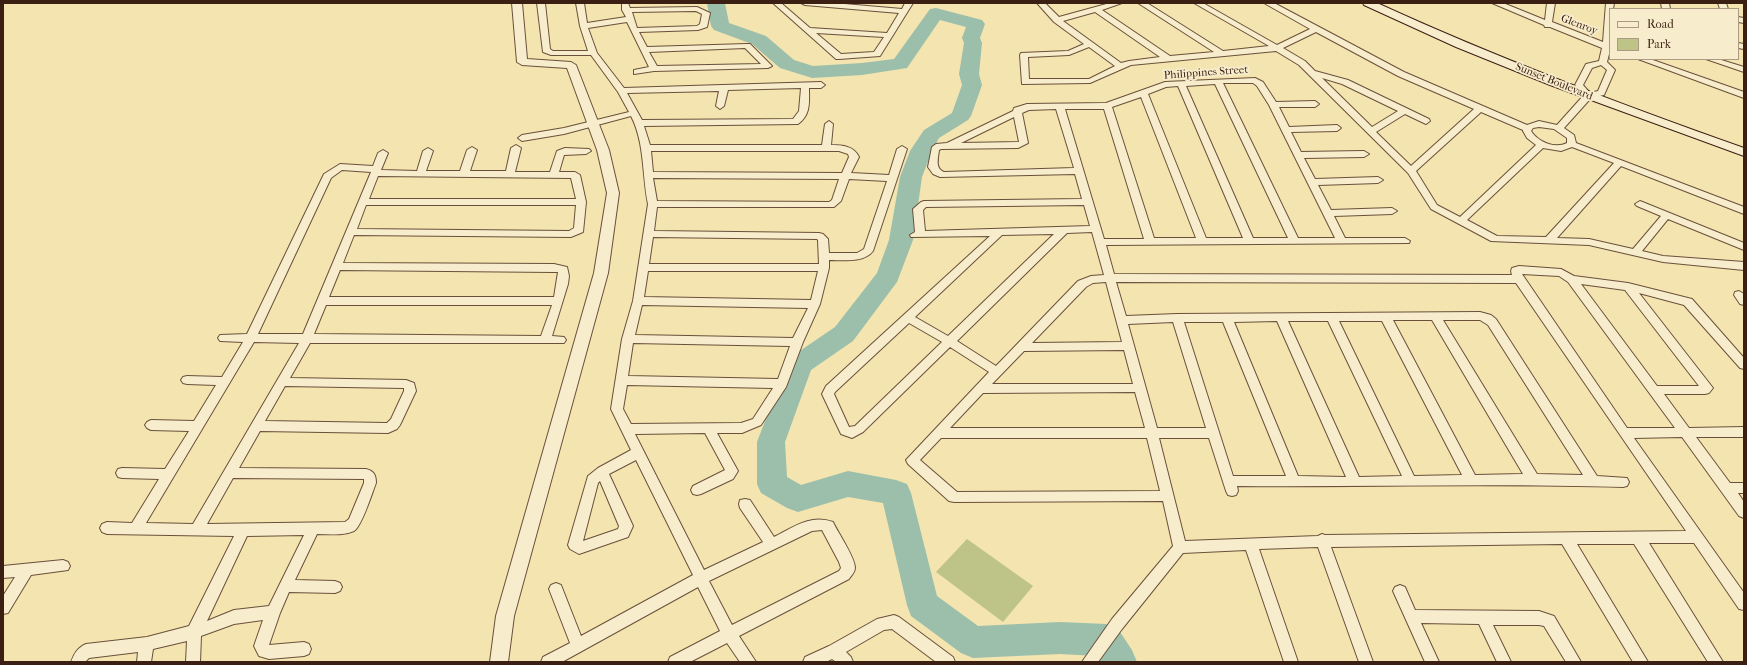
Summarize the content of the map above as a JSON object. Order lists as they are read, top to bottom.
{
  "streets": {
    "main road": ["Sunset Boulevard"],
    "street": ["Glenroy", "Philippines Street"]
  },
  "legend": ["Road", "Park"]
}
